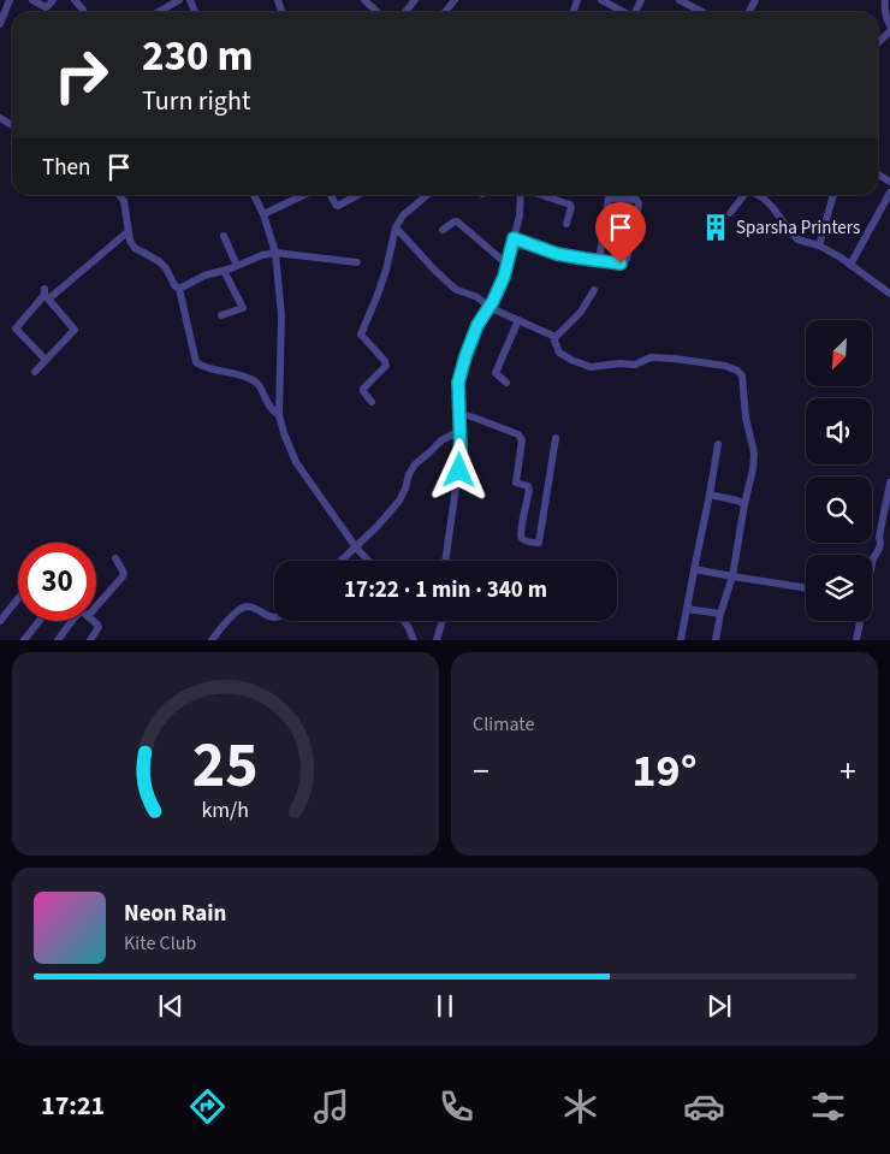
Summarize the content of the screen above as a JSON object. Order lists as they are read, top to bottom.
{
  "places": {
    "building": ["Sparsha Printers"]
  },
  "north": "bottom left",
  "page": {
    "turn": ["230 m", "Turn right"],
    "then": "Then",
    "limit": "30",
    "trip": "17:22 · 1 min · 340 m",
    "tile": "Climate",
    "heat": ["−", "19°", "+"],
    "song": ["Neon Rain", "Kite Club"],
    "tabs": "17:21",
    "gauge": ["25", "km/h"]
  }
}
